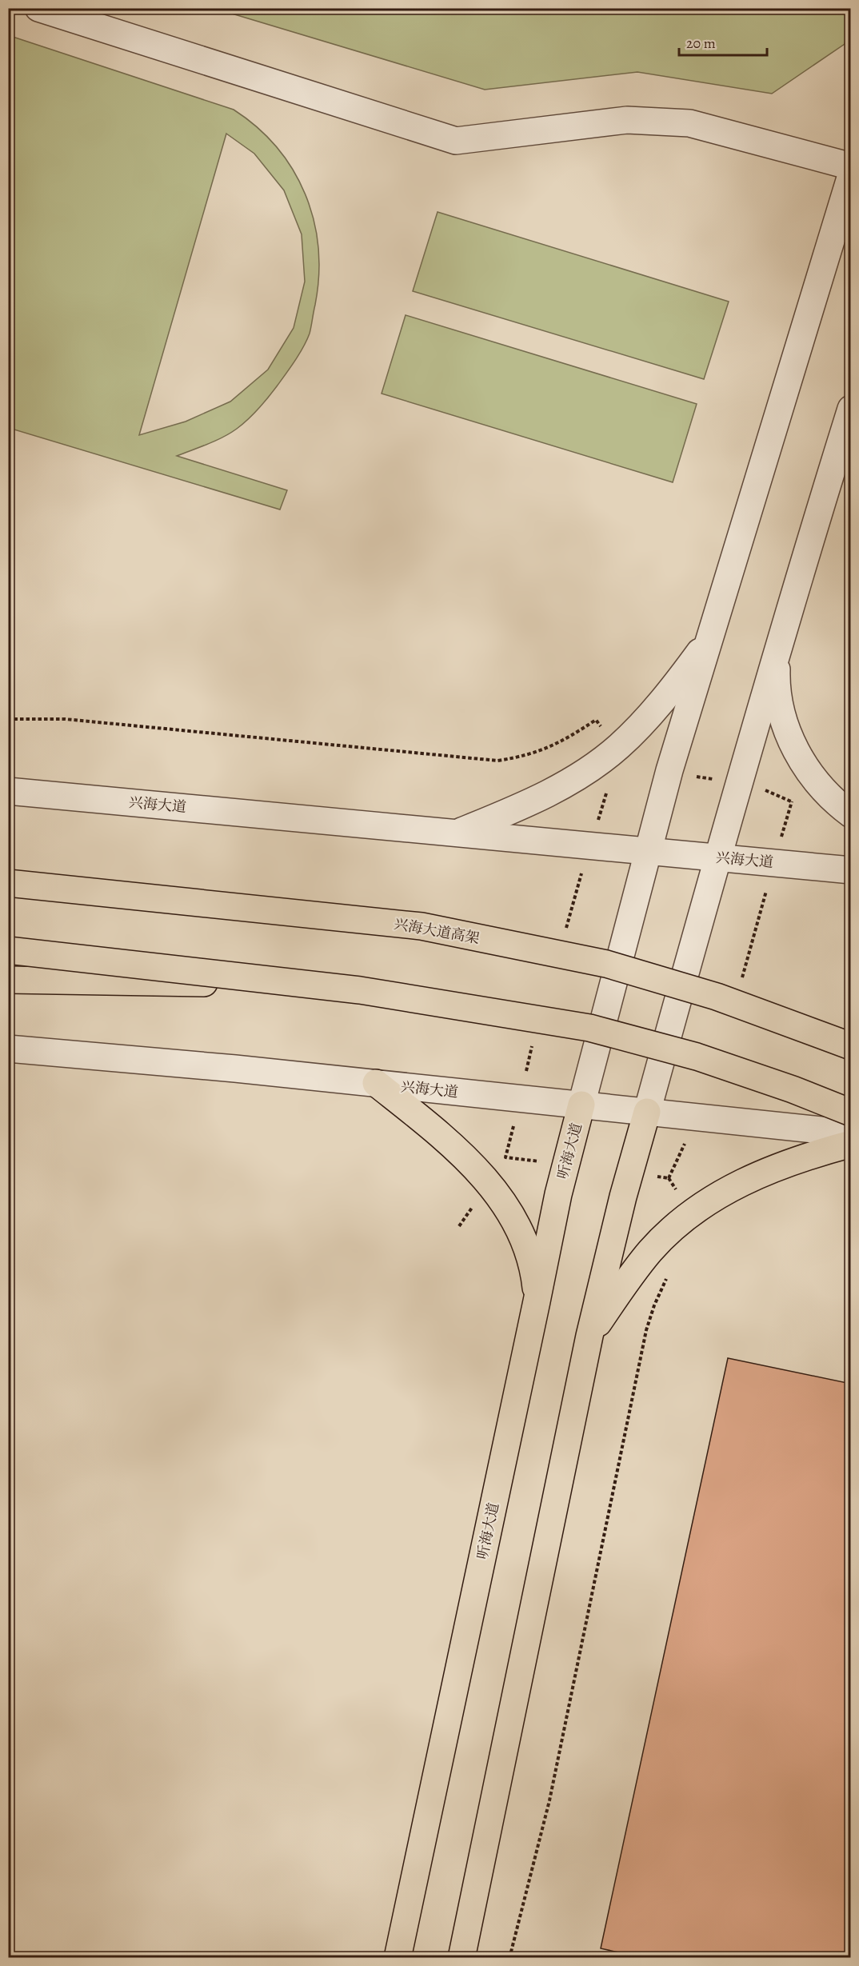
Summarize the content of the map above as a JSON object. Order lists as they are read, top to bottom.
{
  "streets": {
    "main road": ["兴海大道高架", "听海大道"],
    "street": ["兴海大道"]
  },
  "crossings": [
    ["兴海大道", "听海大道"]
  ],
  "scale_bar": "20 m"
}
